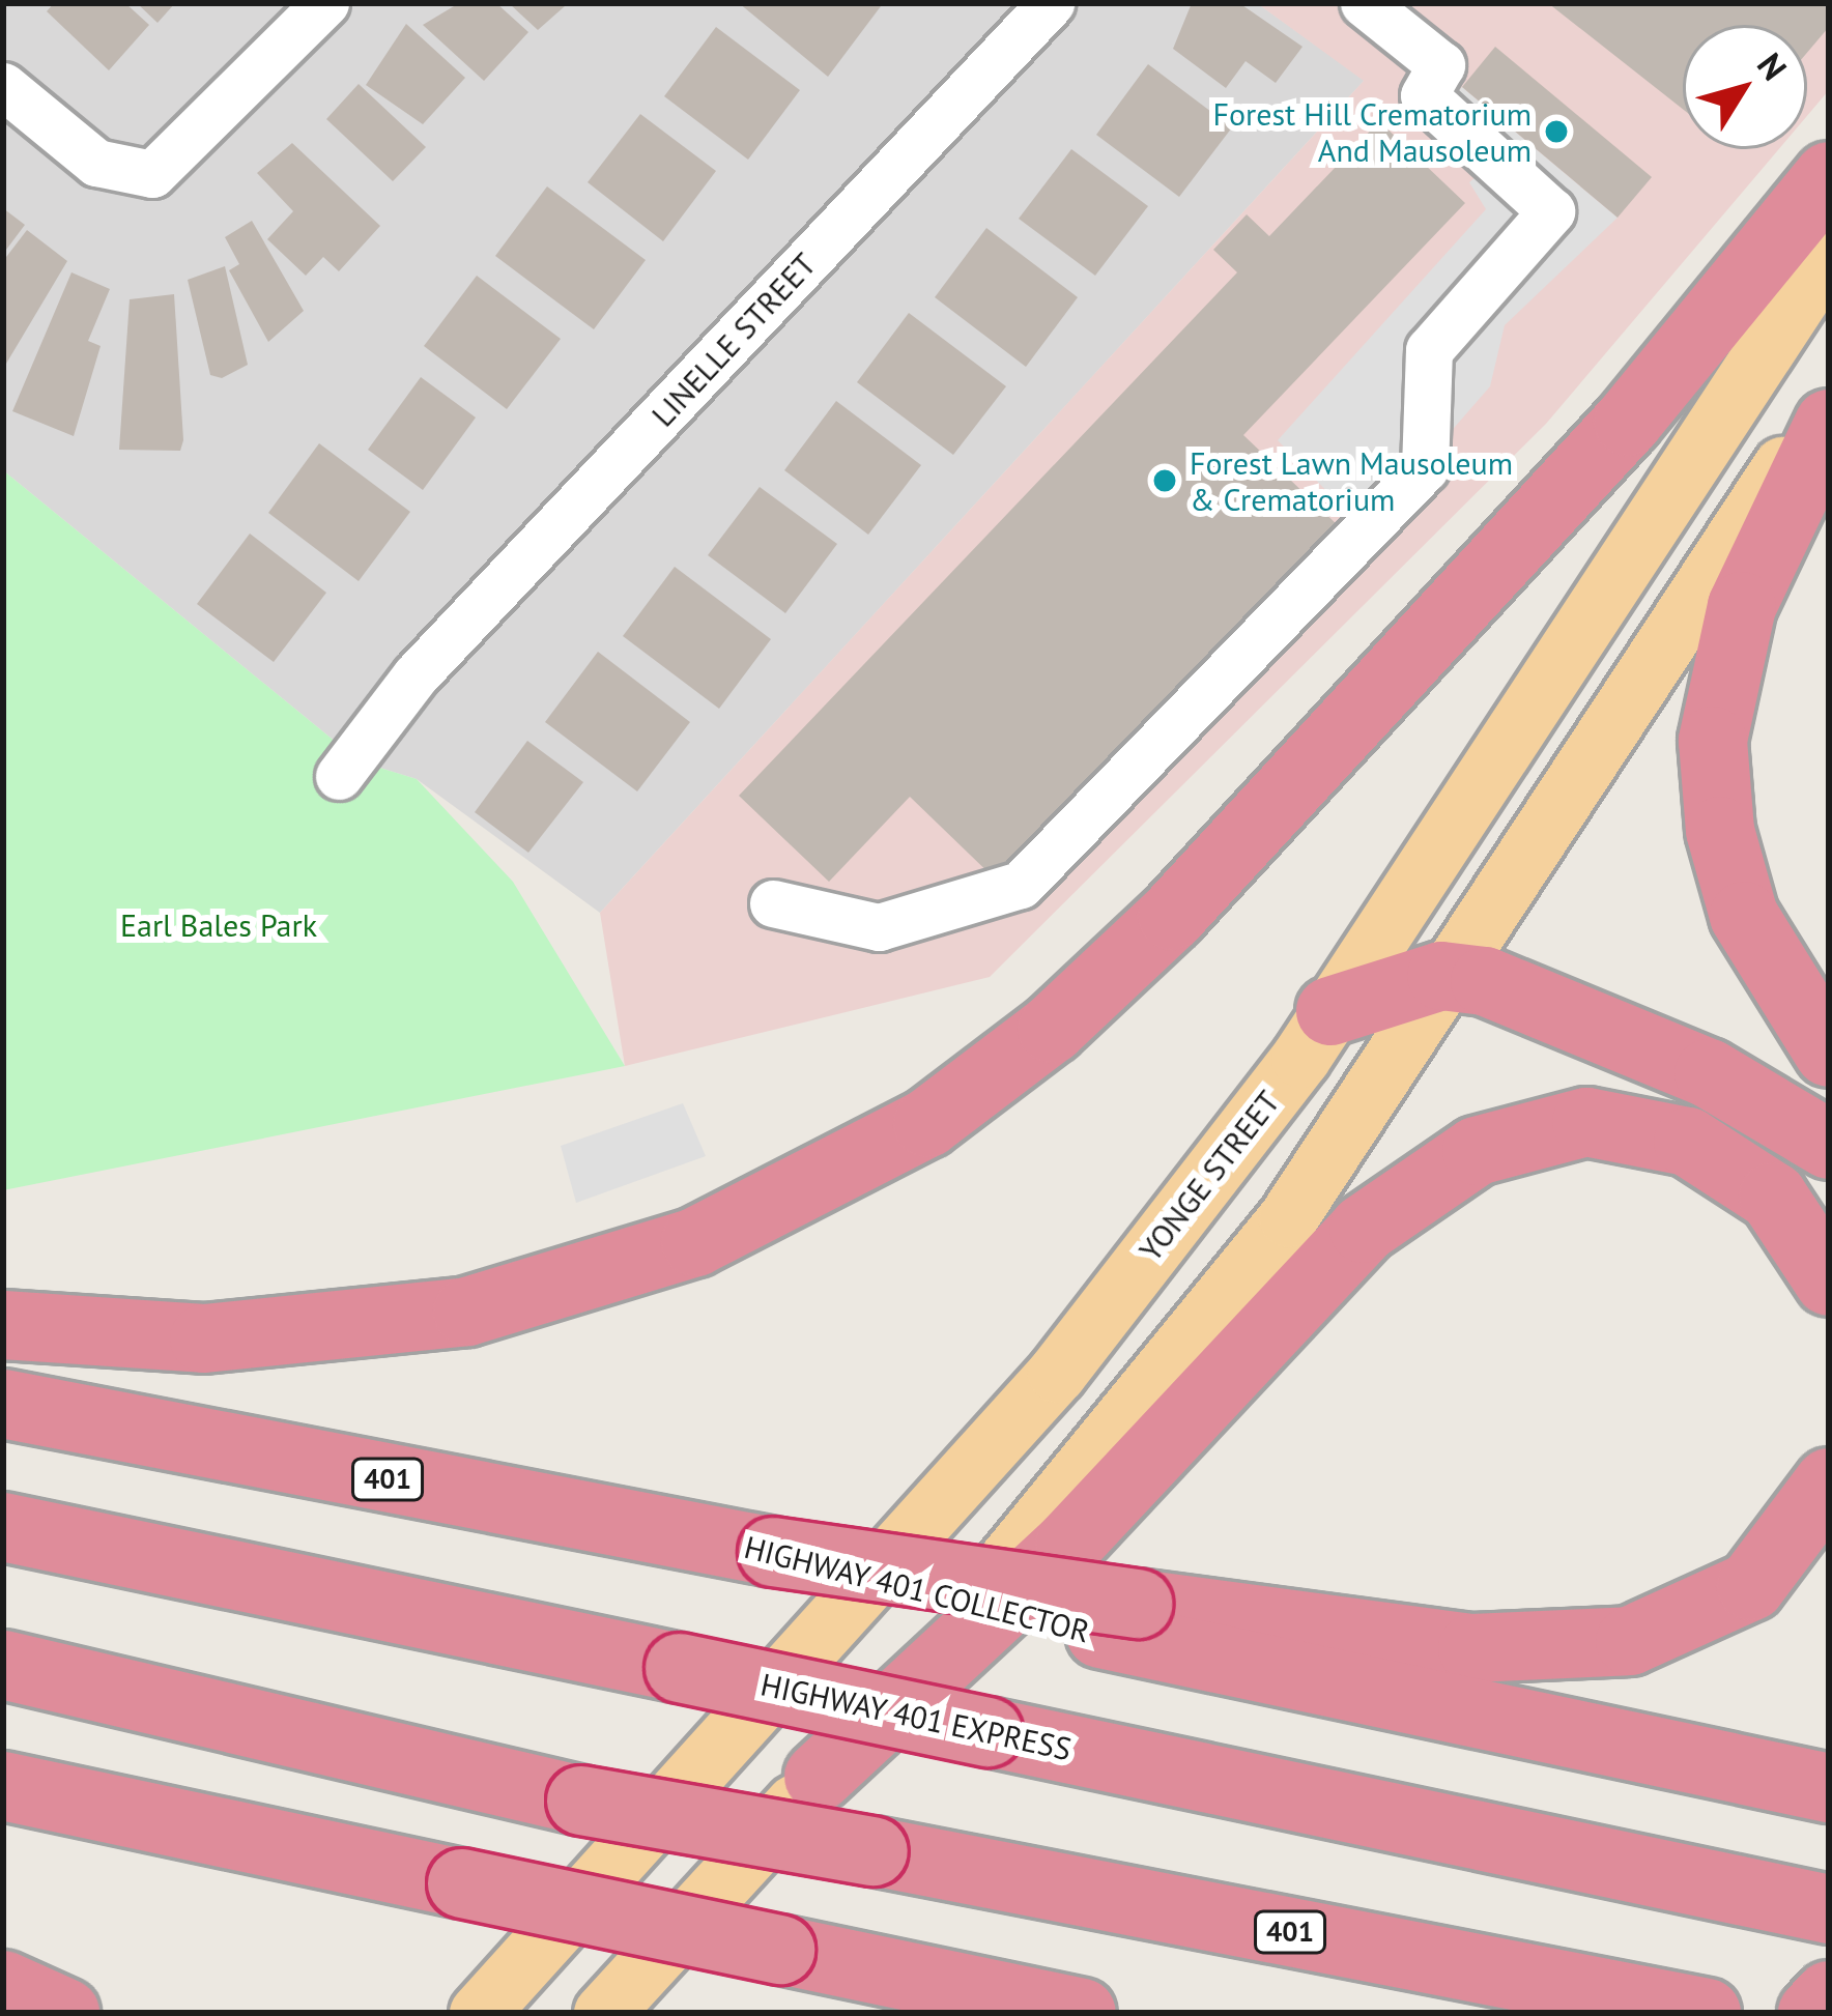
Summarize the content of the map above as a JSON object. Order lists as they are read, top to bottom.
{
  "streets": {
    "highway": ["401", "HIGHWAY 401 COLLECTOR", "HIGHWAY 401 EXPRESS"],
    "main road": ["YONGE STREET"],
    "street": ["LINELLE STREET"]
  },
  "parks": ["Earl Bales Park"],
  "places": ["Forest Hill Crematorium And Mausoleum", "Forest Lawn Mausoleum & Crematorium"],
  "north": "top right"
}
